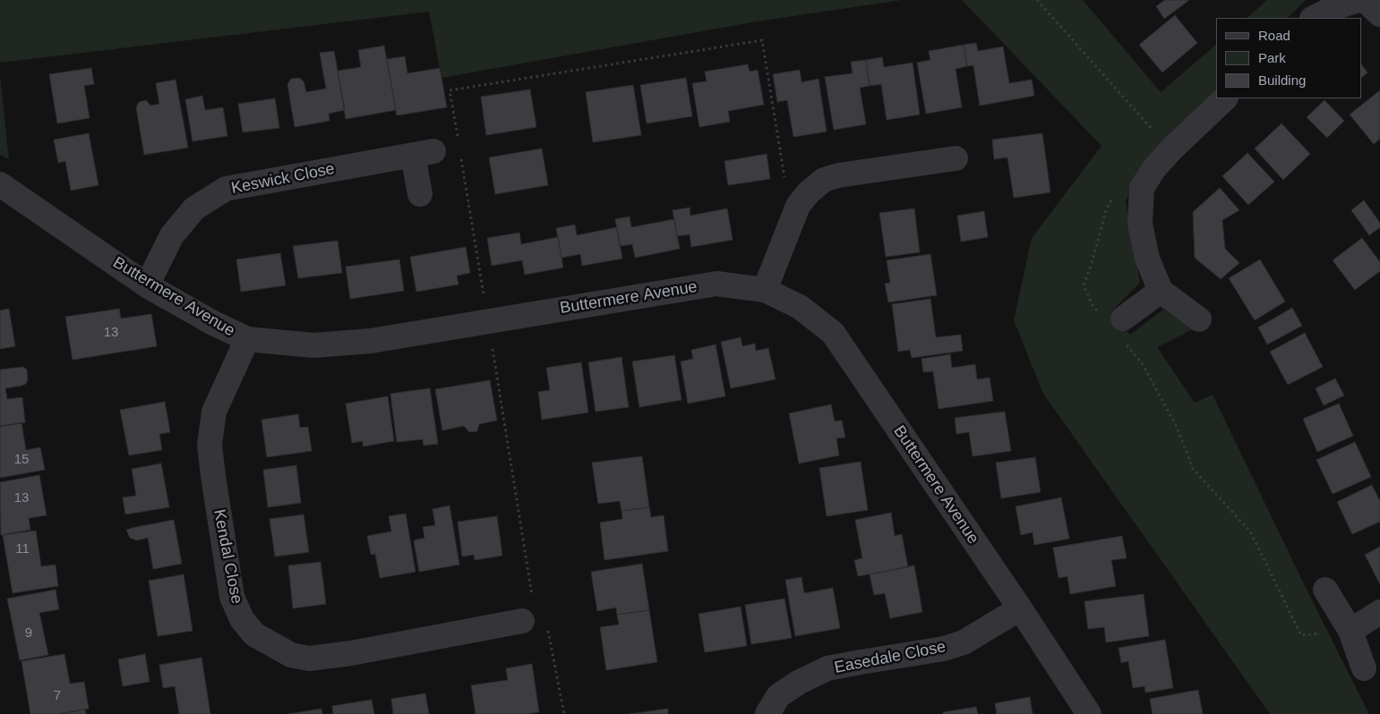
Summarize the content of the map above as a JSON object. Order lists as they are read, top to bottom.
{
  "streets": {
    "street": [
      "Keswick Close",
      "Buttermere Avenue",
      "Kendal Close",
      "Easedale Close"
    ]
  },
  "crossings": [
    ["Keswick Close", "Buttermere Avenue"],
    ["Buttermere Avenue", "Kendal Close"],
    ["Buttermere Avenue", "Easedale Close"]
  ],
  "house_numbers": [
    "13",
    "15",
    "13",
    "11",
    "9",
    "7"
  ],
  "legend": ["Road", "Park", "Building"]
}
